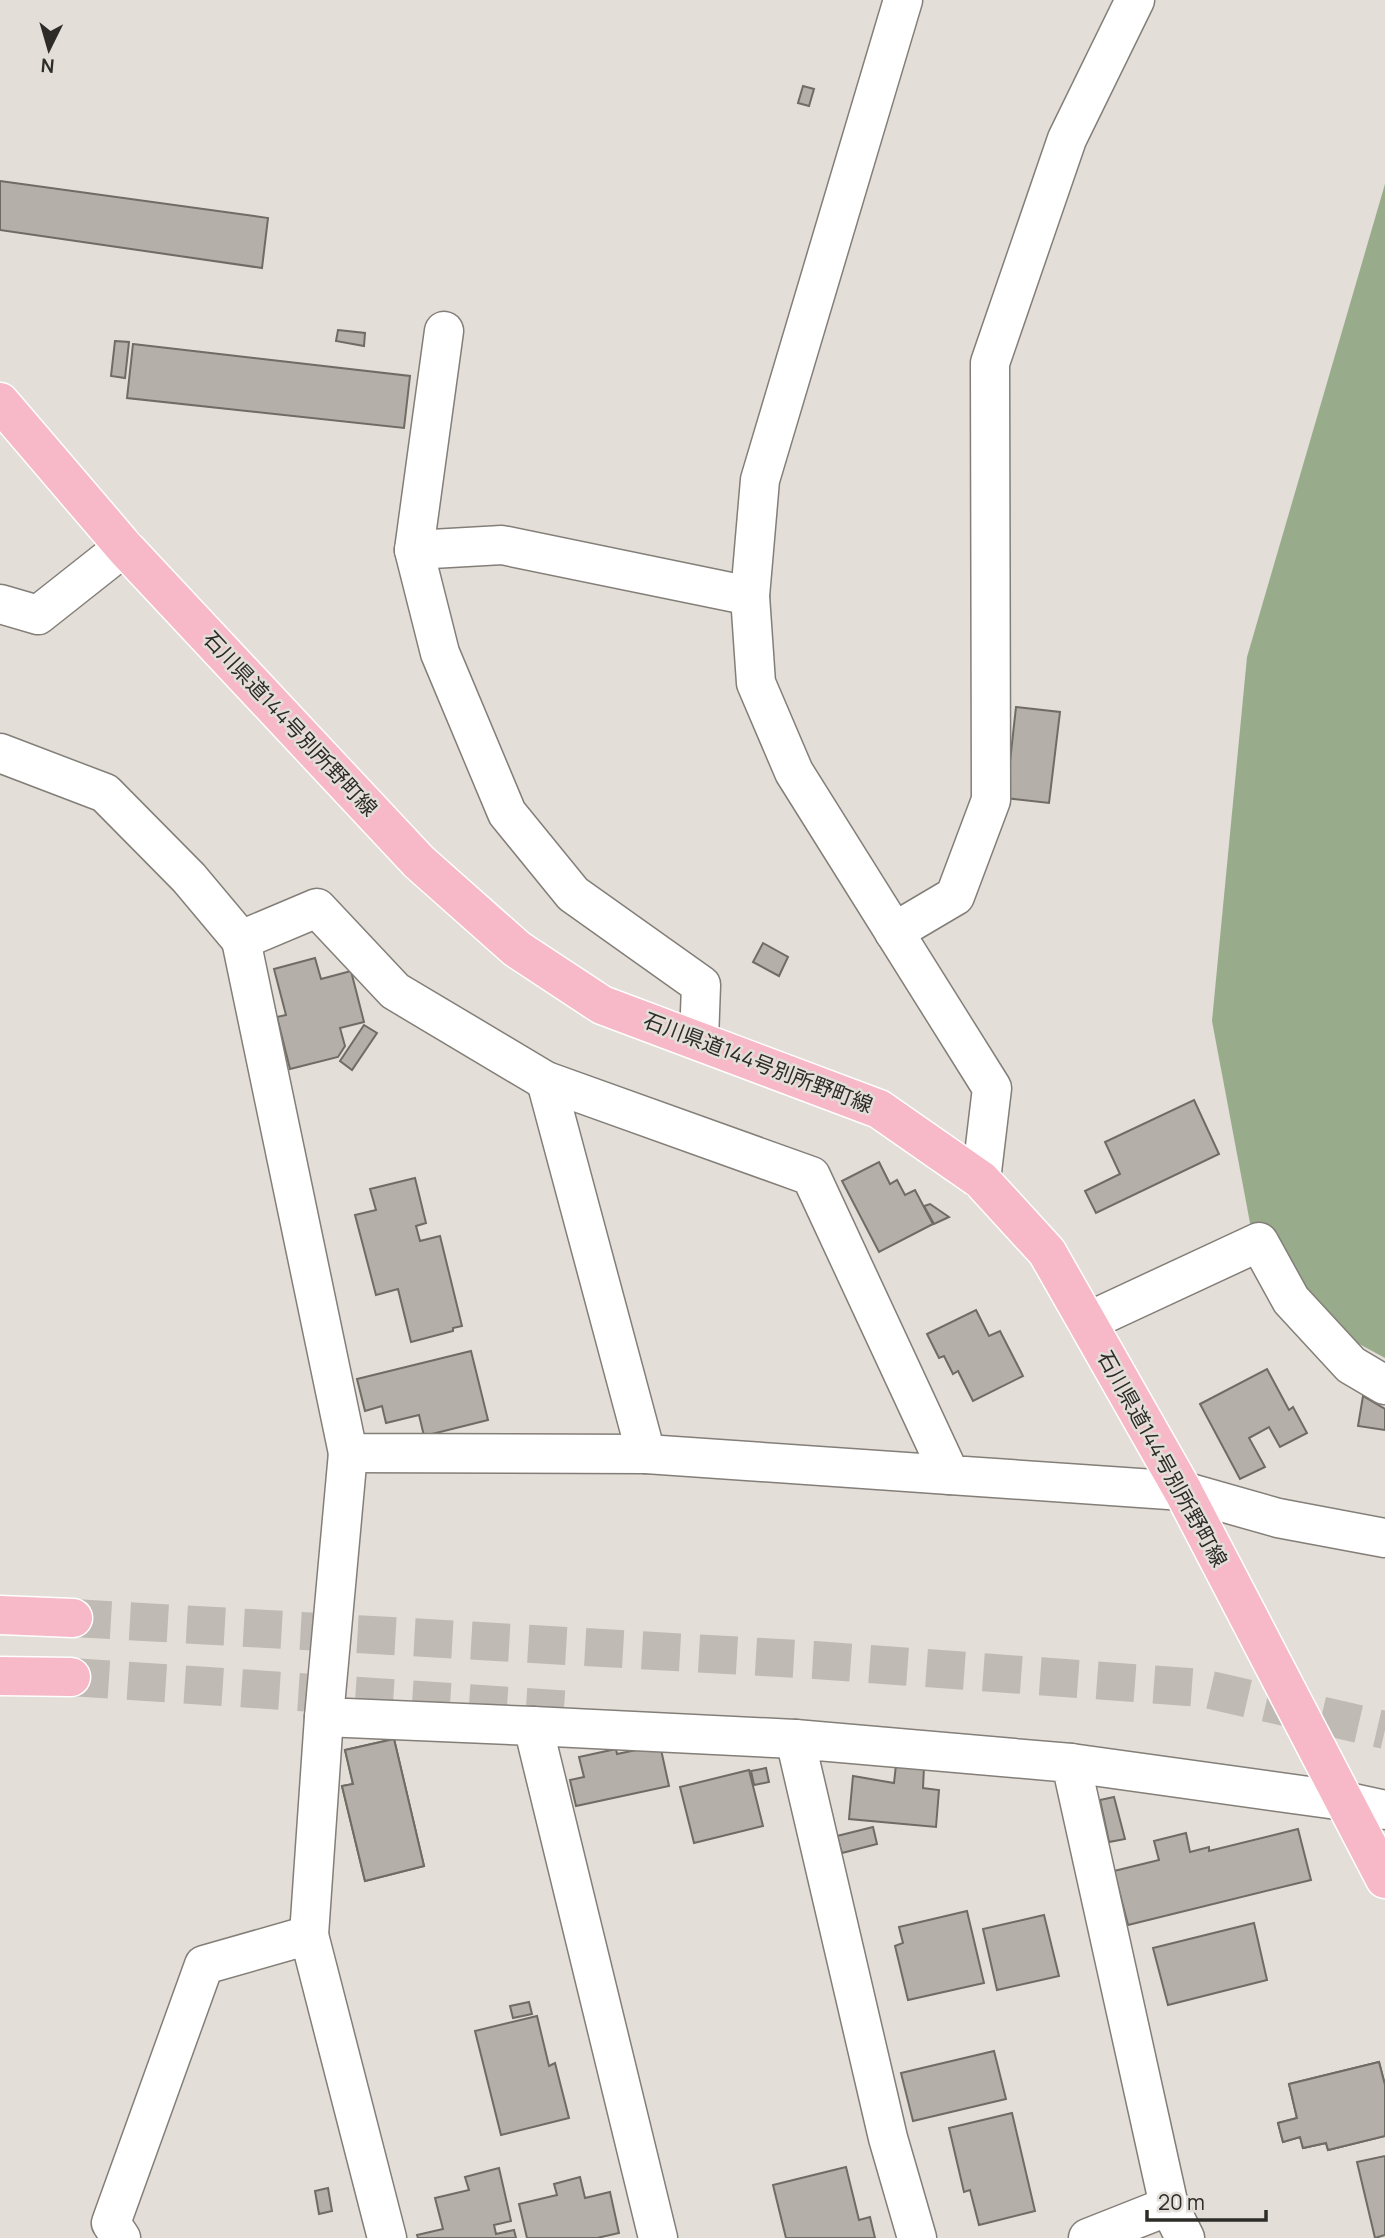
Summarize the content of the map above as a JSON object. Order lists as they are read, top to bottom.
{
  "streets": {
    "main road": ["石川県道144号別所野町線"]
  },
  "scale_bar": "20 m",
  "north": "bottom"
}
